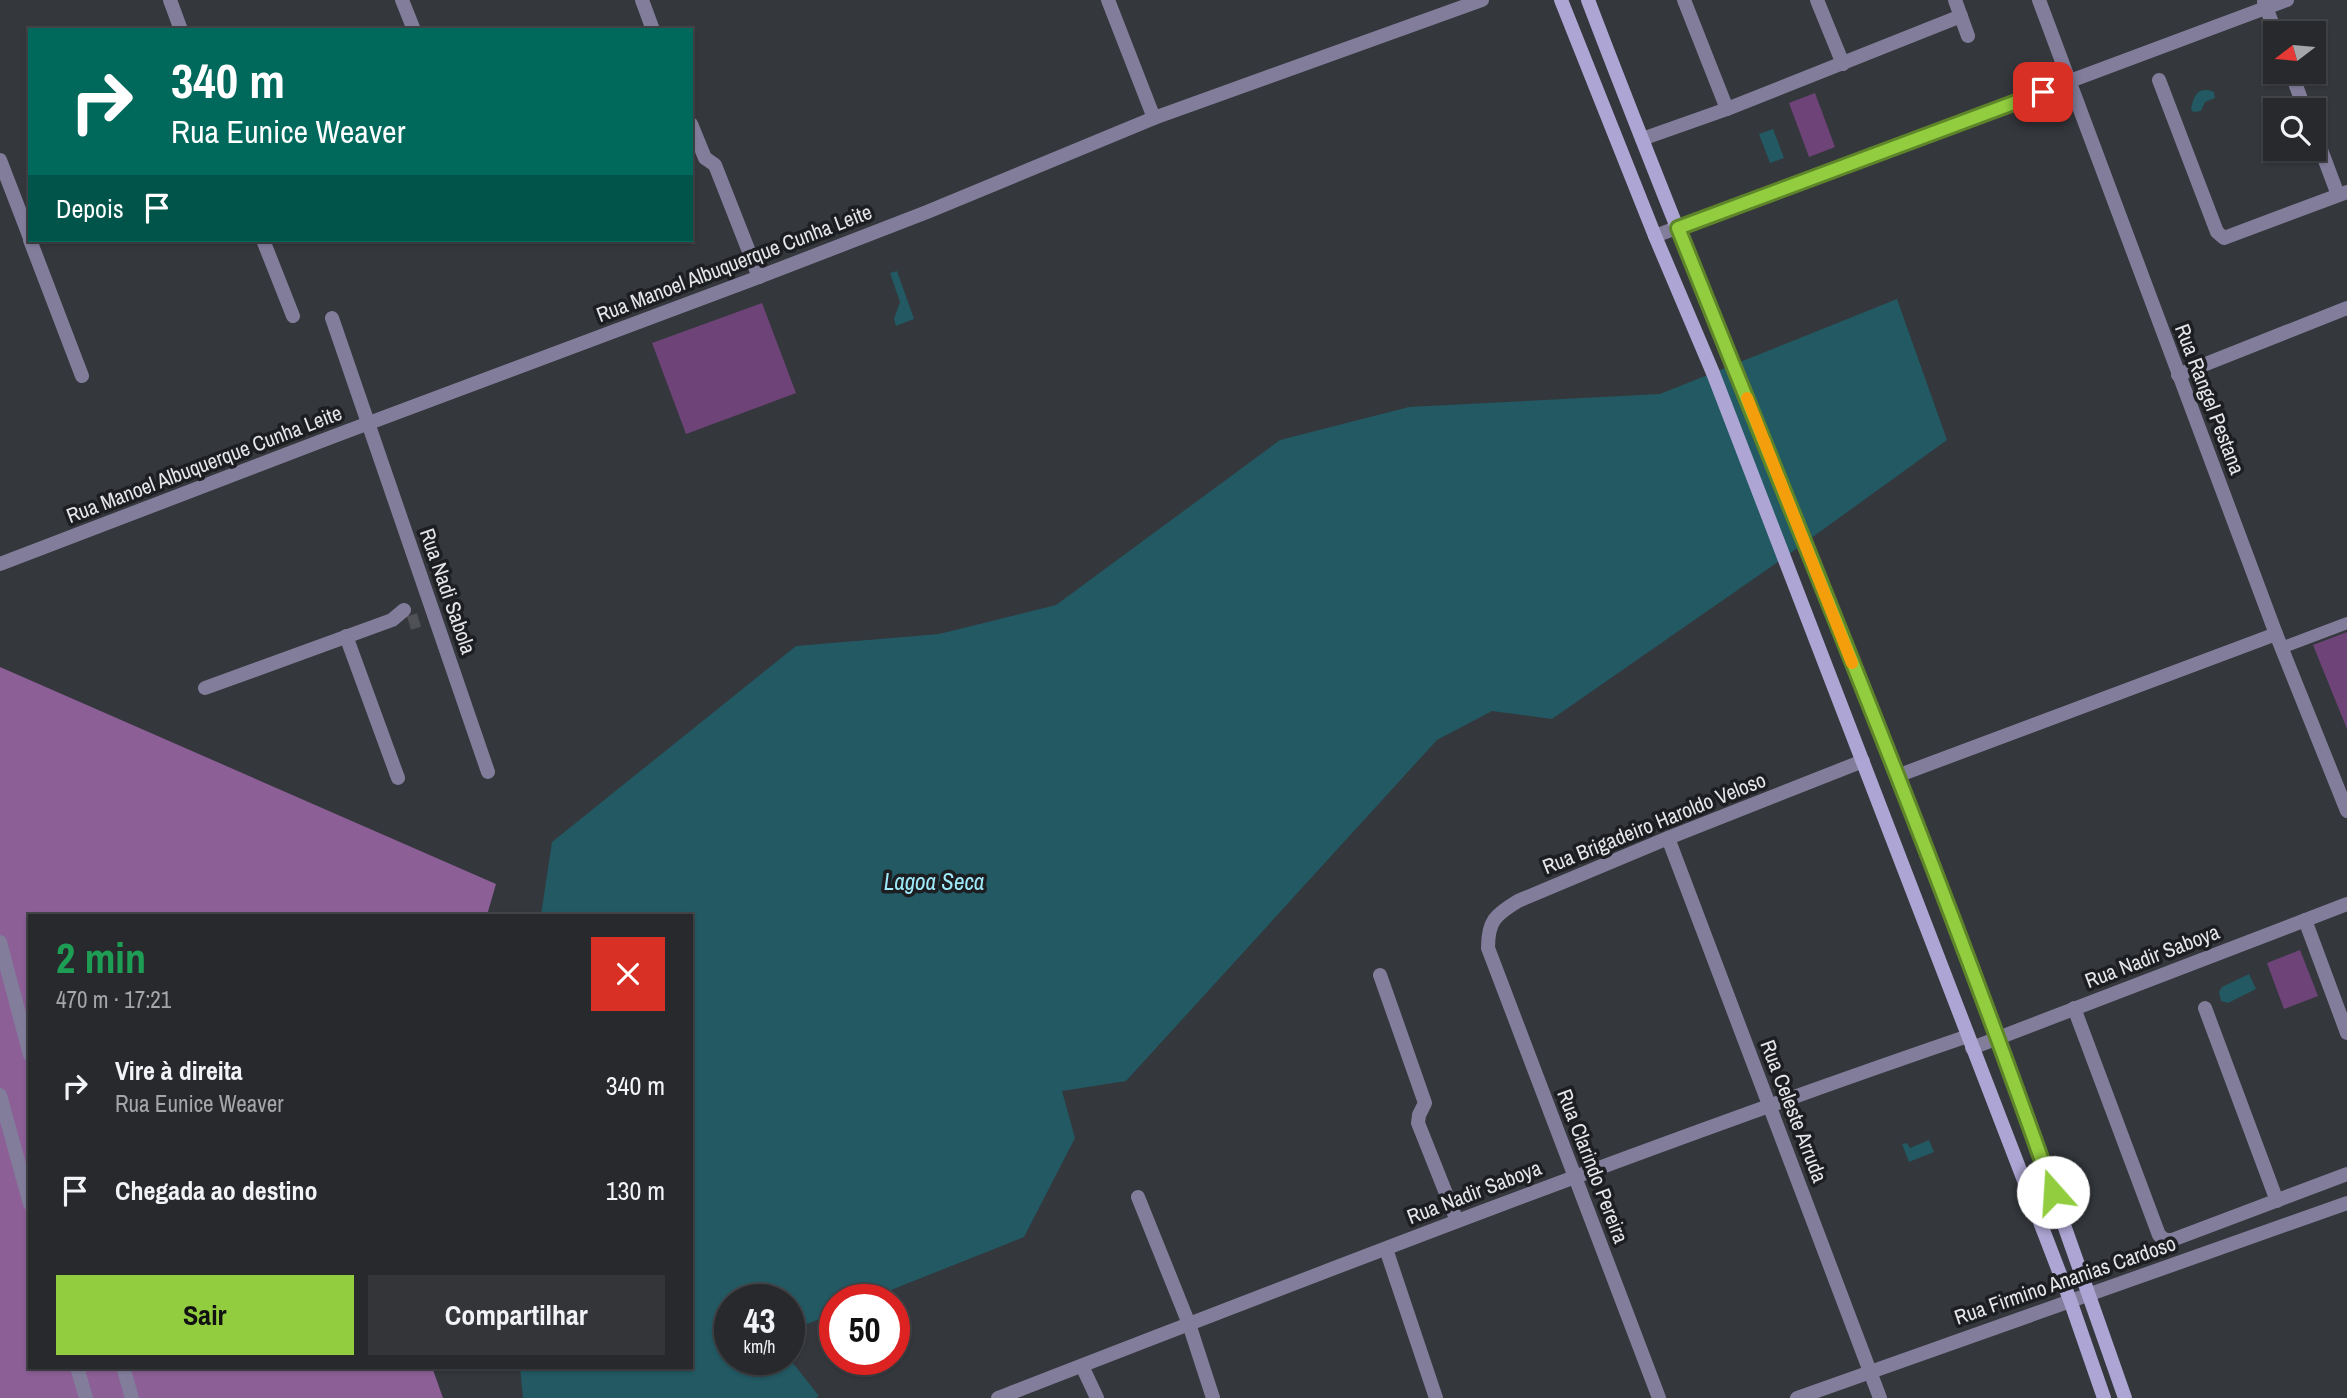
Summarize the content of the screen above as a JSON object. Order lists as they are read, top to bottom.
{
  "streets": {
    "street": [
      "Rua Manoel Albuquerque Cunha Leite",
      "Rua Rangel Pestana",
      "Rua Nadi Sabola",
      "Rua Brigadeiro Haroldo Veloso",
      "Rua Nadir Saboya",
      "Rua Celeste Arruda",
      "Rua Clarindo Pereira",
      "Rua Firmino Ananias Cardoso"
    ]
  },
  "crossings": [
    ["Rua Manoel Albuquerque Cunha Leite", "Rua Nadi Sabola"],
    ["Rua Brigadeiro Haroldo Veloso", "Rua Celeste Arruda"],
    ["Rua Brigadeiro Haroldo Veloso", "Rua Clarindo Pereira"],
    ["Rua Nadir Saboya", "Rua Celeste Arruda"],
    ["Rua Nadir Saboya", "Rua Clarindo Pereira"],
    ["Rua Celeste Arruda", "Rua Firmino Ananias Cardoso"]
  ],
  "water": ["Lagoa Seca"],
  "north": "left",
  "page": {
    "turn": ["340 m", "Rua Eunice Weaver"],
    "then": "Depois",
    "heading": ["2 min", "470 m · 17:21"],
    "list": [
      {
        "name": "Vire à direita",
        "note": "Rua Eunice Weaver",
        "value": "340 m"
      },
      {
        "name": "Chegada ao destino",
        "value": "130 m"
      }
    ],
    "buttons": ["Sair", "Compartilhar"],
    "speed": "43 km/h",
    "limit": "50"
  }
}
